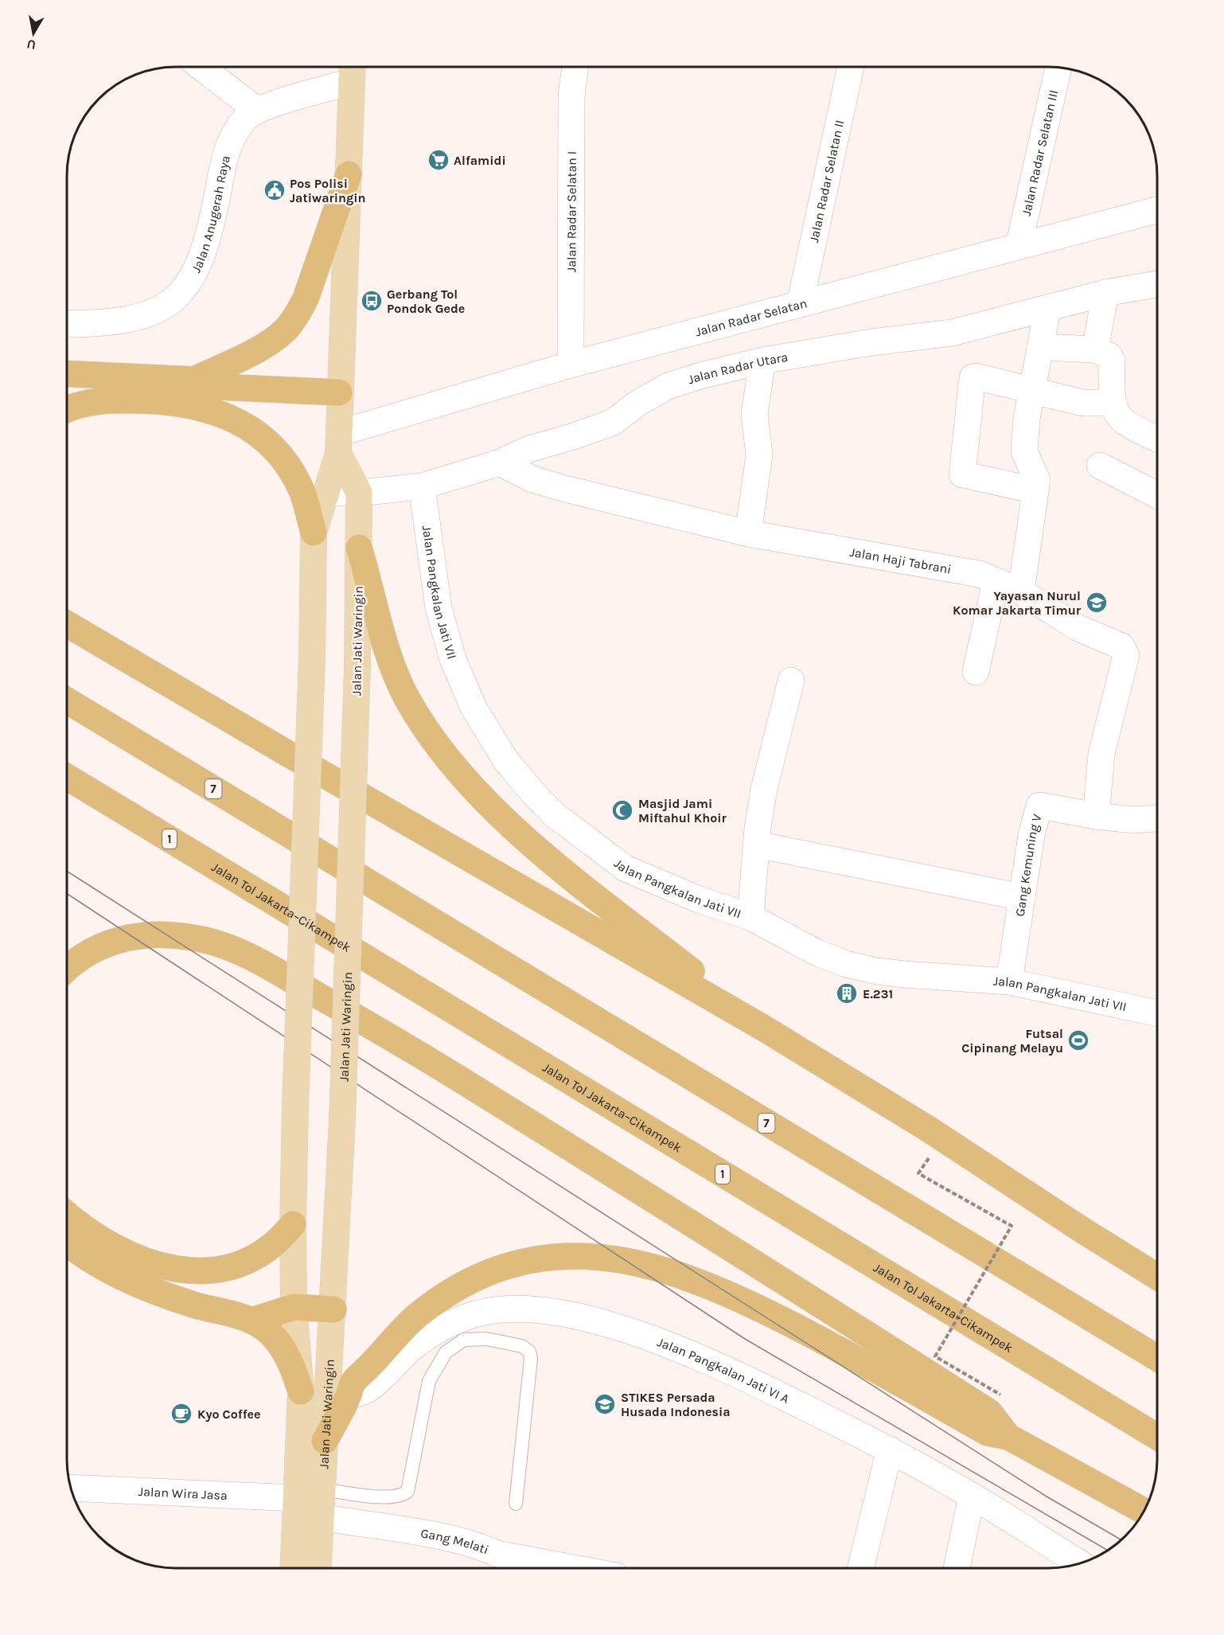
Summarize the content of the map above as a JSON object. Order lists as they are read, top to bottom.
{
  "streets": {
    "highway": ["7", "1", "Jalan Tol Jakarta–Cikampek"],
    "main road": ["Jalan Jati Waringin"],
    "street": [
      "Jalan Radar Selatan III",
      "Jalan Radar Selatan II",
      "Jalan Radar Selatan I",
      "Jalan Anugerah Raya",
      "Jalan Radar Selatan",
      "Jalan Radar Utara",
      "Jalan Haji Tabrani",
      "Jalan Pangkalan Jati VII",
      "Gang Kemuning V",
      "Jalan Pangkalan Jati VI A",
      "Jalan Wira Jasa",
      "Gang Melati"
    ]
  },
  "crossings": [
    ["Jalan Radar Selatan III", "Jalan Radar Selatan"],
    ["Jalan Radar Selatan II", "Jalan Radar Selatan"],
    ["Jalan Radar Selatan I", "Jalan Radar Selatan"],
    ["Jalan Anugerah Raya", "Jalan Jati Waringin"],
    ["Jalan Radar Selatan", "Jalan Jati Waringin"],
    ["Jalan Radar Utara", "Jalan Haji Tabrani"],
    ["Jalan Radar Utara", "Jalan Pangkalan Jati VII"],
    ["Jalan Radar Utara", "Jalan Jati Waringin"],
    ["Jalan Haji Tabrani", "Gang Kemuning V"],
    ["Jalan Pangkalan Jati VII", "Gang Kemuning V"],
    ["Jalan Jati Waringin", "Jalan Wira Jasa"],
    ["Jalan Jati Waringin", "Gang Melati"]
  ],
  "places": {
    "supermarket": ["Alfamidi"],
    "public building": ["Pos Polisi Jatiwaringin"],
    "bus stop": ["Gerbang Tol Pondok Gede"],
    "school or university": ["Yayasan Nurul Komar Jakarta Timur", "STIKES Persada Husada Indonesia"],
    "mosque": ["Masjid Jami Miftahul Khoir"],
    "building": ["E.231"],
    "sports": ["Futsal Cipinang Melayu"],
    "cafe": ["Kyo Coffee"]
  },
  "north": "bottom"
}
